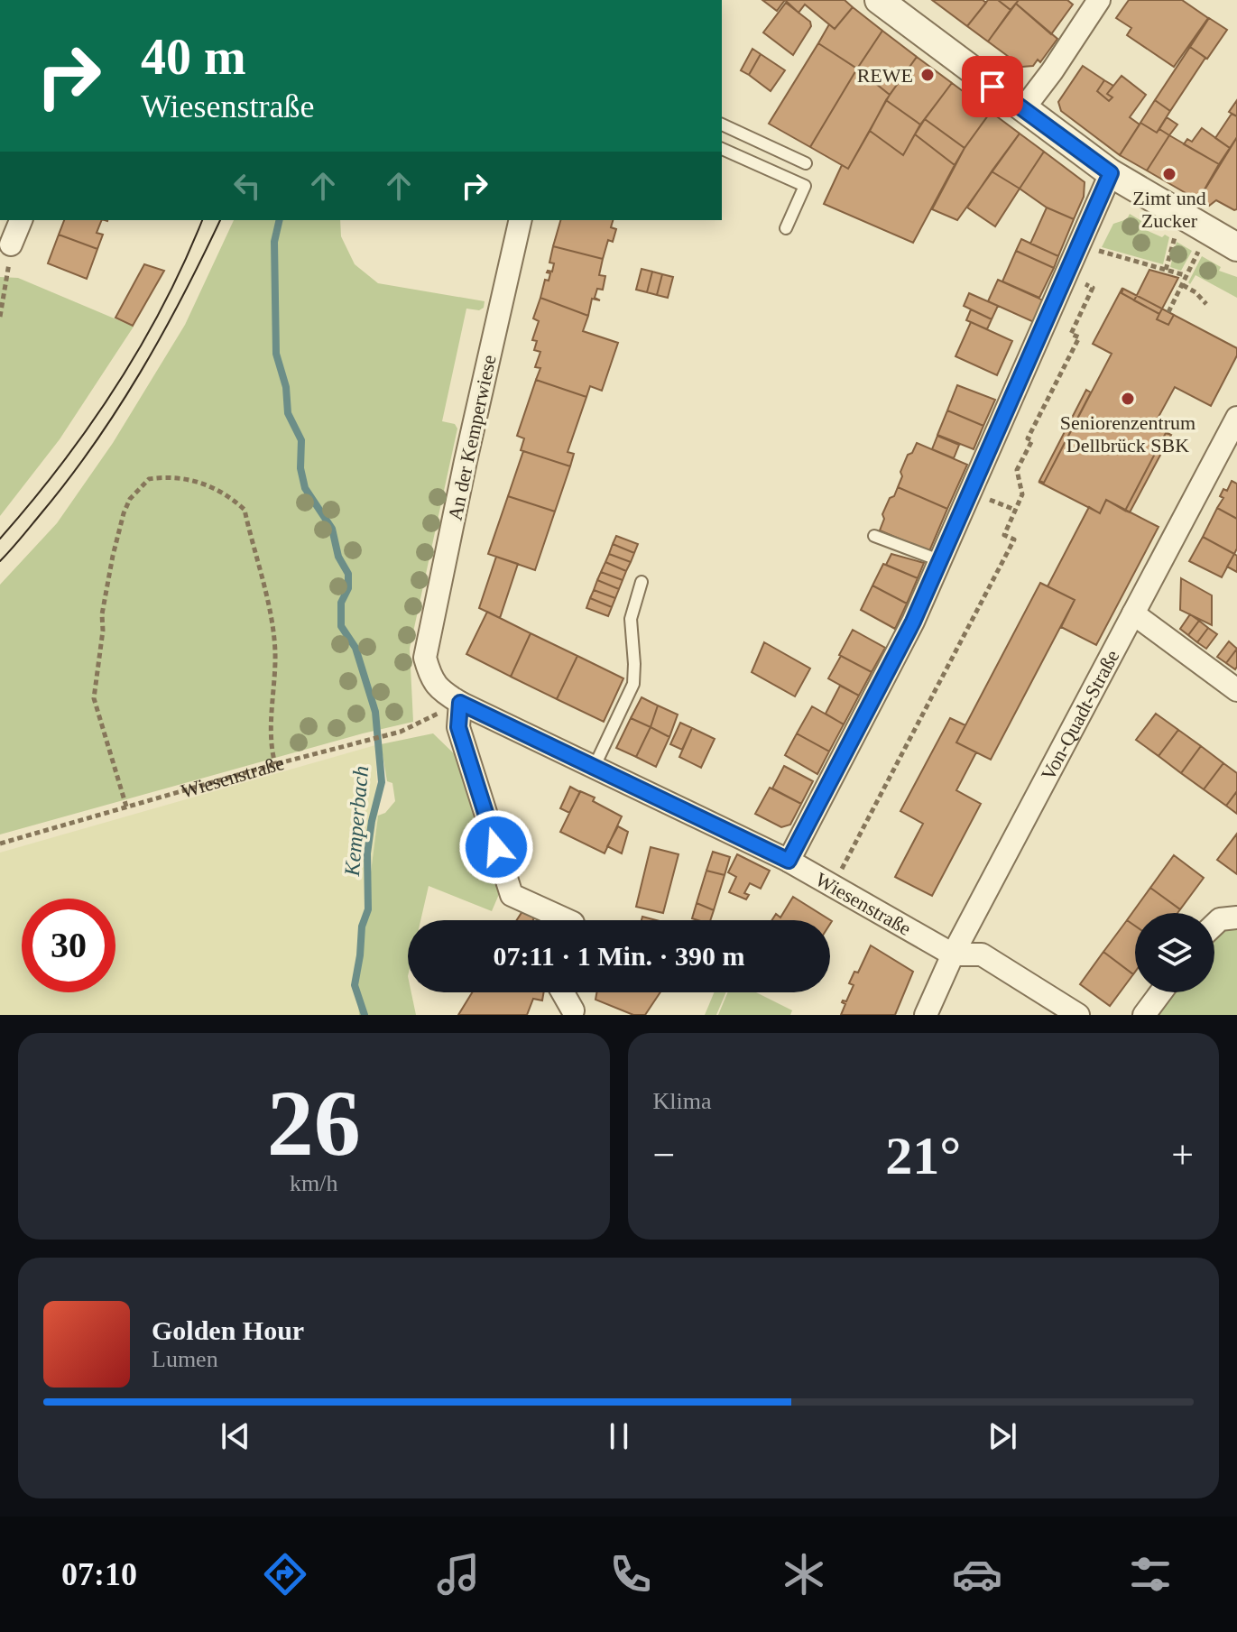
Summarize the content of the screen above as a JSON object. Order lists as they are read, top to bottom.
{
  "streets": {
    "street": ["An der Kemperwiese", "Von-Quadt-Straße", "Wiesenstraße"]
  },
  "crossings": [
    ["An der Kemperwiese", "Wiesenstraße"],
    ["Von-Quadt-Straße", "Wiesenstraße"]
  ],
  "water": ["Kemperbach"],
  "places": ["REWE", "Zimt und Zucker", "Seniorenzentrum Dellbrück SBK"],
  "page": {
    "turn": ["40 m", "Wiesenstraße"],
    "limit": "30",
    "trip": "07:11 · 1 Min. · 390 m",
    "tile": [
      ["26", "km/h"],
      "Klima"
    ],
    "heat": ["−", "21°", "+"],
    "song": ["Golden Hour", "Lumen"],
    "tabs": "07:10"
  }
}
